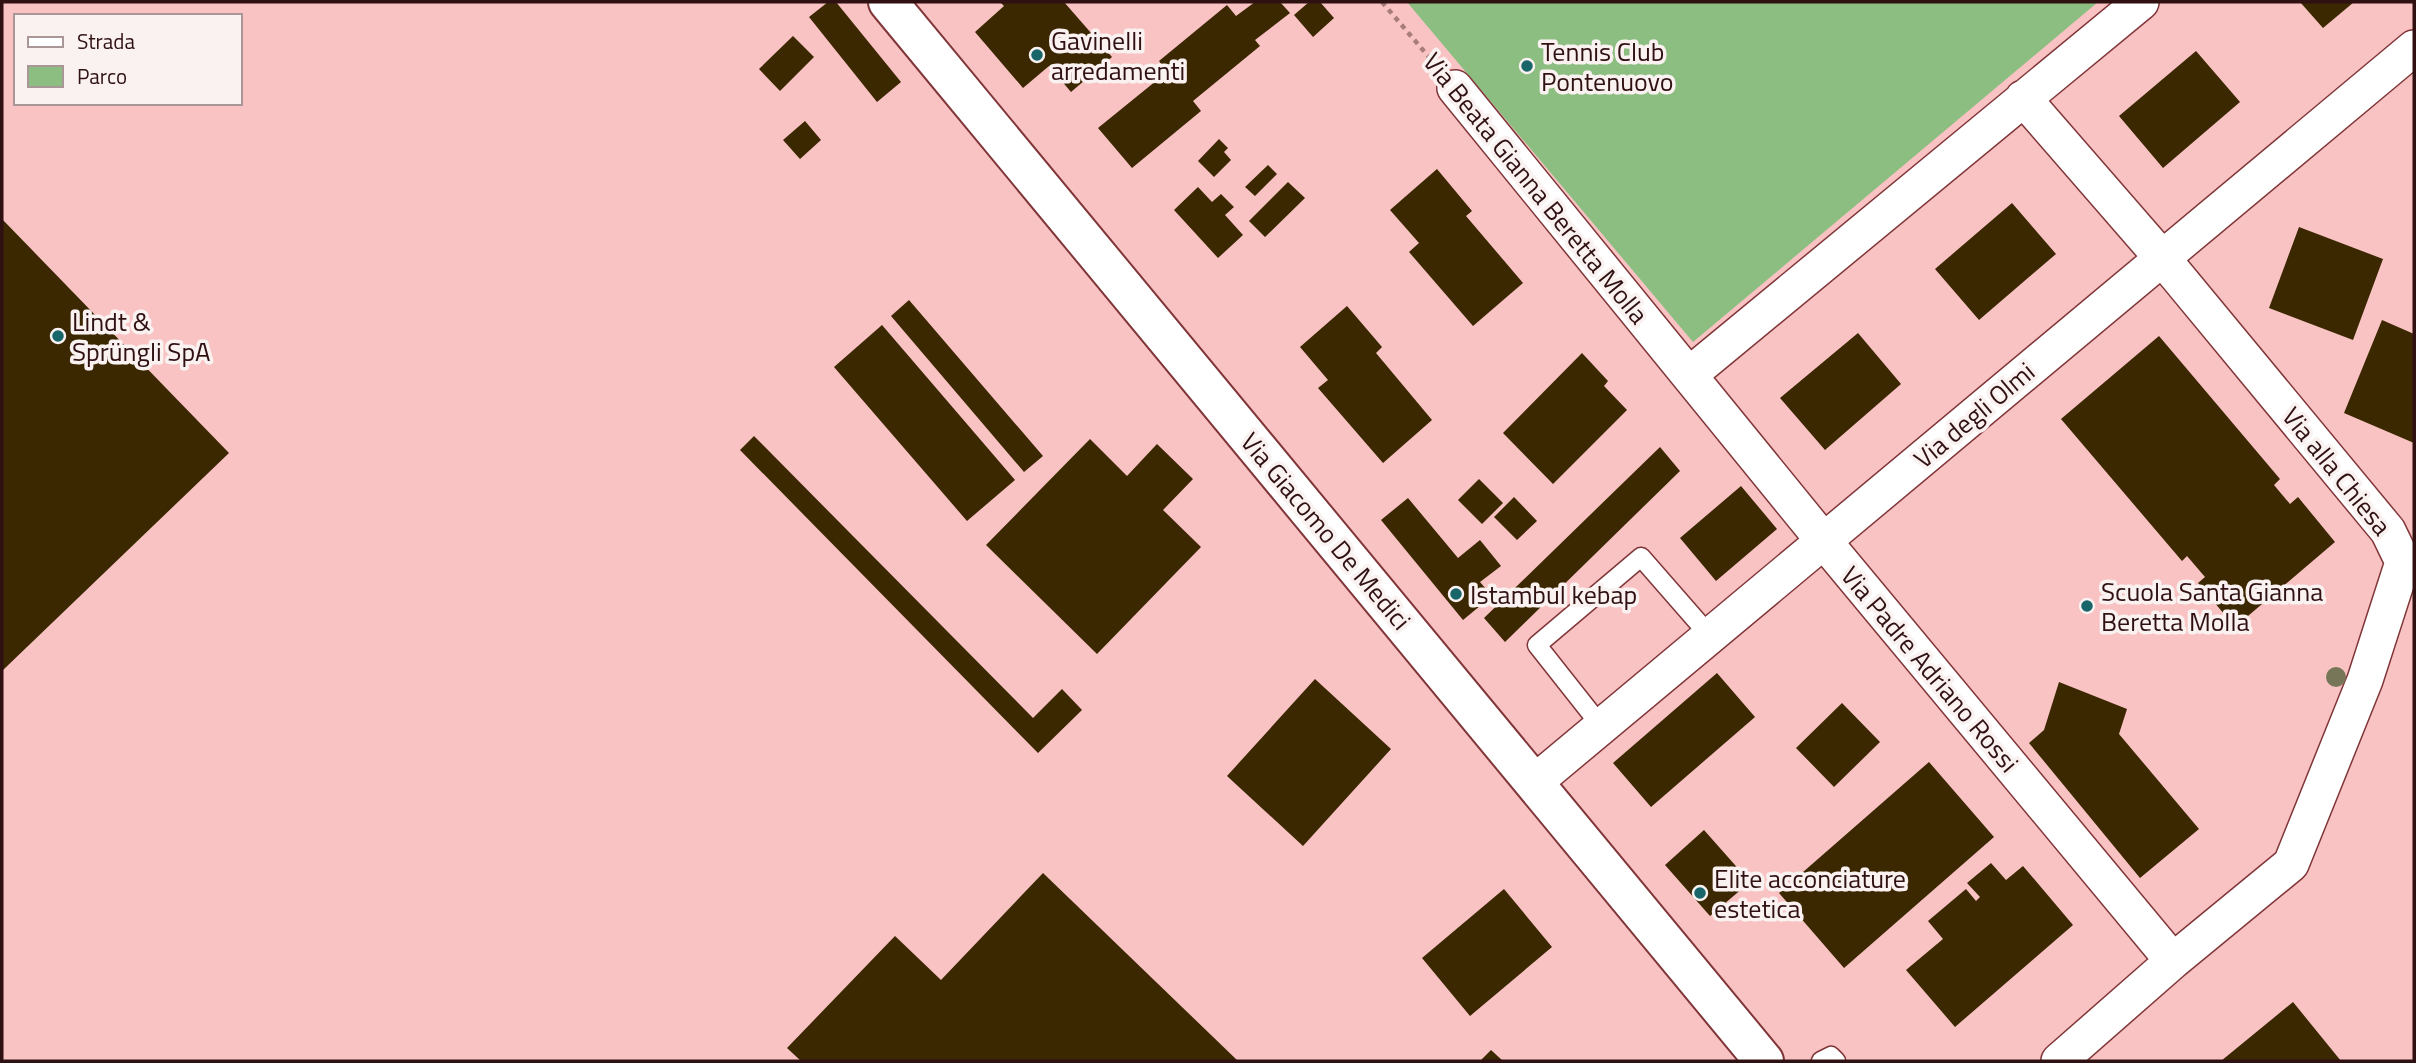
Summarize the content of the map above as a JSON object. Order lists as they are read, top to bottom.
{
  "streets": {
    "main road": ["Via Giacomo De Medici"],
    "street": [
      "Via Beata Gianna Beretta Molla",
      "Via degli Olmi",
      "Via alla Chiesa",
      "Via Padre Adriano Rossi"
    ]
  },
  "crossings": [
    ["Via Beata Gianna Beretta Molla", "Via Padre Adriano Rossi"],
    ["Via degli Olmi", "Via alla Chiesa"],
    ["Via degli Olmi", "Via Giacomo De Medici"],
    ["Via degli Olmi", "Via Padre Adriano Rossi"],
    ["Via alla Chiesa", "Via Padre Adriano Rossi"]
  ],
  "places": [
    "Gavinelli arredamenti",
    "Tennis Club Pontenuovo",
    "Lindt & Sprüngli SpA",
    "Istambul kebap",
    "Scuola Santa Gianna Beretta Molla",
    "Elite acconciature estetica"
  ],
  "legend": ["Strada", "Parco"]
}
